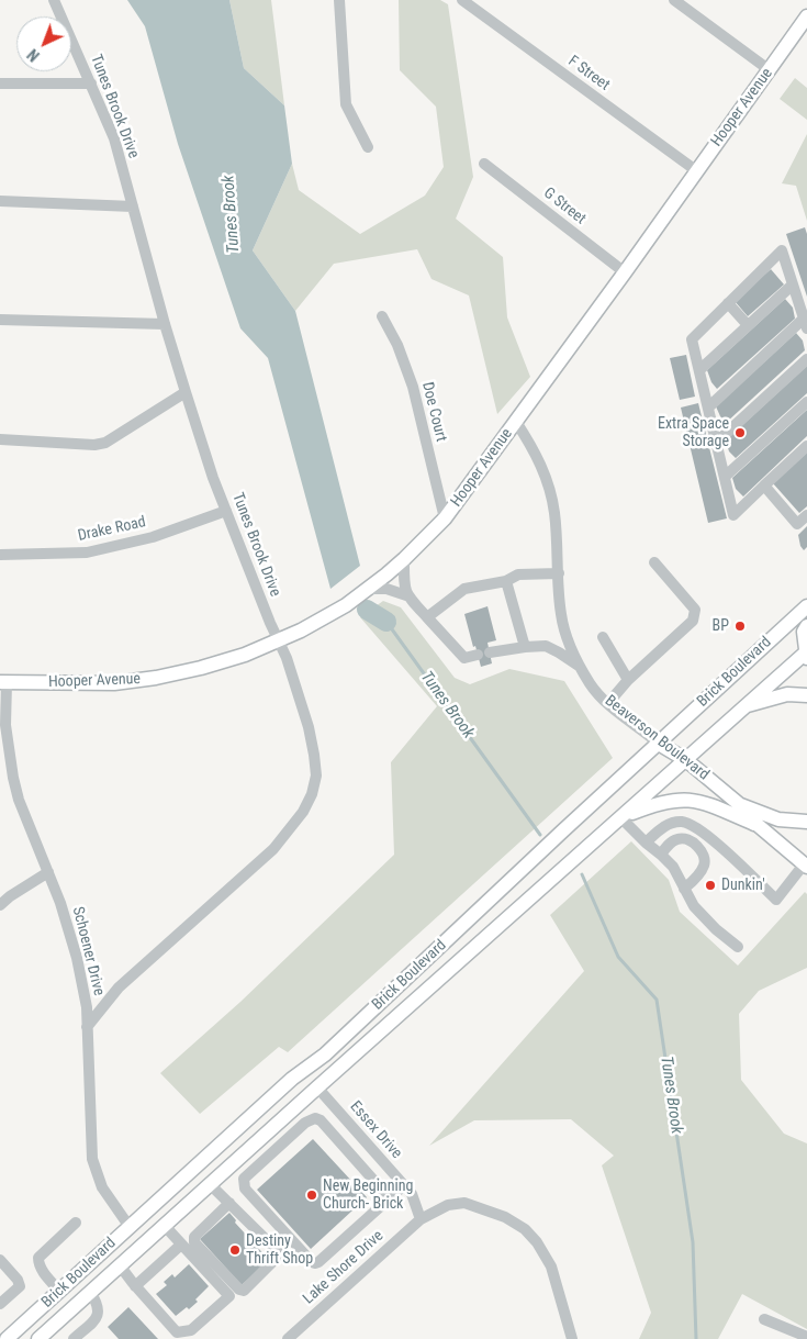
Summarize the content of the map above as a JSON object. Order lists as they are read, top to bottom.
{
  "streets": {
    "main road": ["Hooper Avenue", "Brick Boulevard", "Beaverson Boulevard"],
    "street": [
      "F Street",
      "Tunes Brook Drive",
      "G Street",
      "Doe Court",
      "Drake Road",
      "Schoener Drive",
      "Essex Drive",
      "Lake Shore Drive"
    ]
  },
  "crossings": [
    ["F Street", "Hooper Avenue"],
    ["Tunes Brook Drive", "Hooper Avenue"],
    ["Tunes Brook Drive", "Drake Road"],
    ["Tunes Brook Drive", "Schoener Drive"],
    ["Hooper Avenue", "G Street"],
    ["Hooper Avenue", "Doe Court"],
    ["Hooper Avenue", "Beaverson Boulevard"],
    ["Hooper Avenue", "Schoener Drive"],
    ["Brick Boulevard", "Beaverson Boulevard"],
    ["Brick Boulevard", "Schoener Drive"],
    ["Brick Boulevard", "Essex Drive"],
    ["Essex Drive", "Lake Shore Drive"]
  ],
  "water": ["Tunes Brook"],
  "places": [
    "Extra Space Storage",
    "BP",
    "Dunkin'",
    "New Beginning Church- Brick",
    "Destiny Thrift Shop"
  ],
  "north": "bottom left"
}
